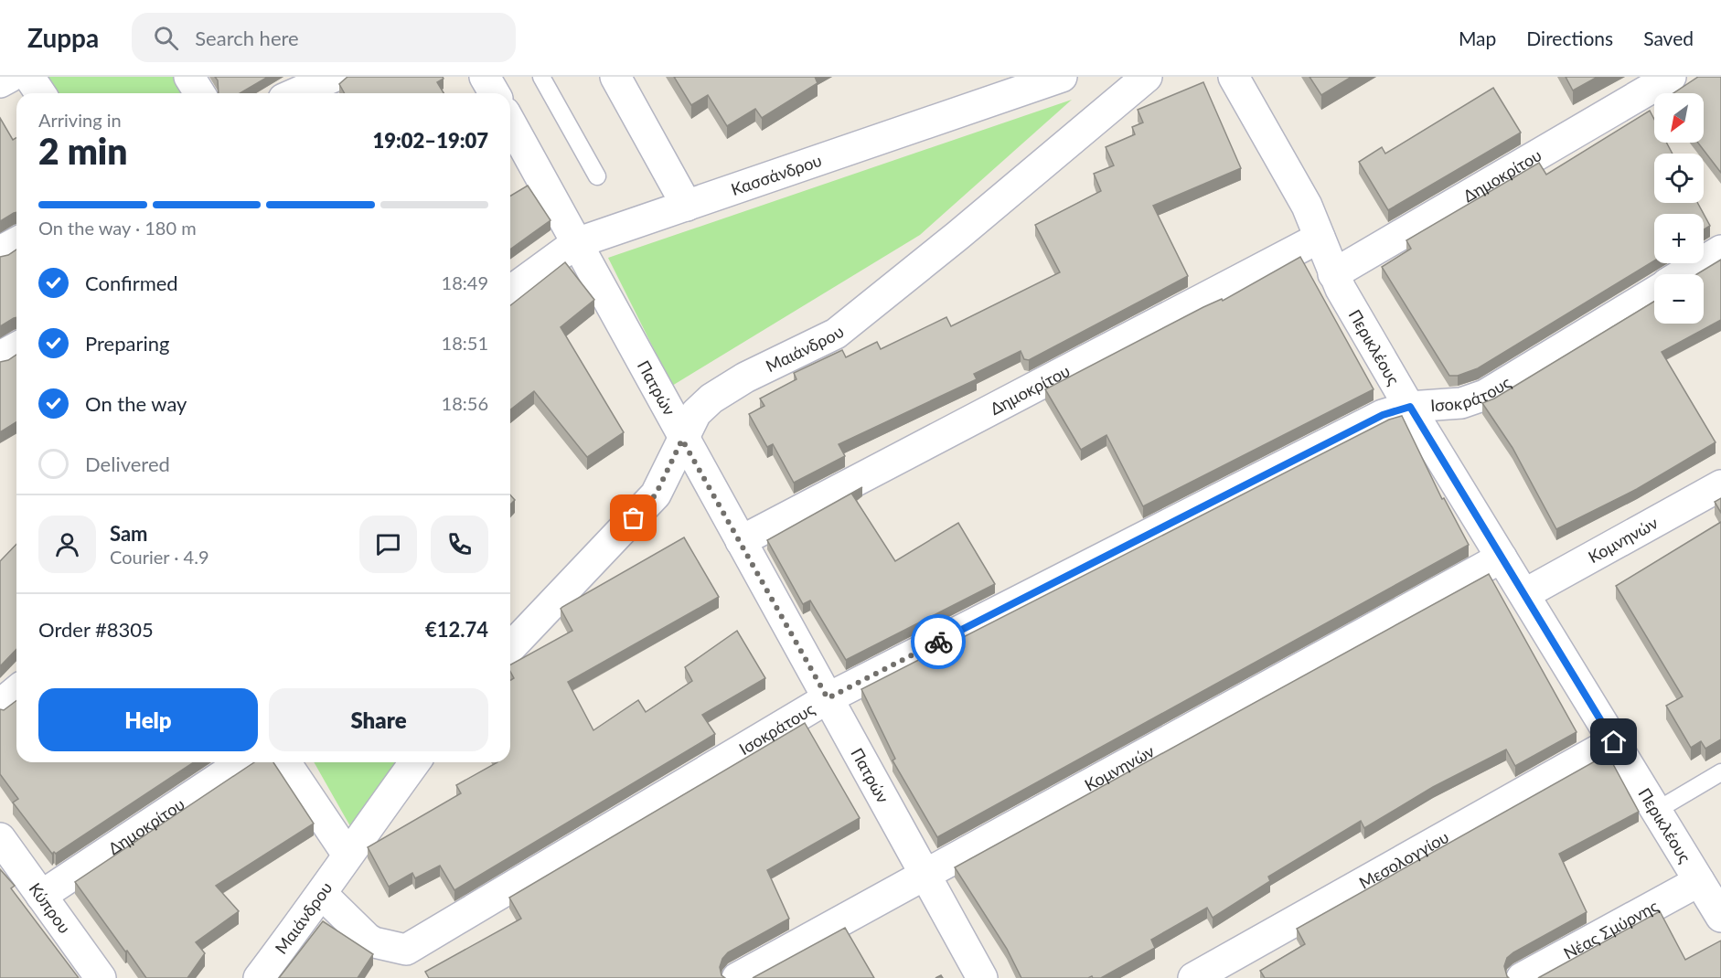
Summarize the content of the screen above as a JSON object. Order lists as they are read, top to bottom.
{
  "streets": {
    "street": [
      "Κασσάνδρου",
      "Δημοκρίτου",
      "Περικλέους",
      "Μαιάνδρου",
      "Πατρών",
      "Ισοκράτους",
      "Κομνηνών",
      "Μεσολογγίου",
      "Κύπρου",
      "Νέας Σμύρνης"
    ]
  },
  "crossings": [
    ["Κασσάνδρου", "Πατρών"],
    ["Δημοκρίτου", "Περικλέους"],
    ["Δημοκρίτου", "Πατρών"],
    ["Δημοκρίτου", "Κύπρου"],
    ["Περικλέους", "Ισοκράτους"],
    ["Περικλέους", "Κομνηνών"],
    ["Περικλέους", "Μεσολογγίου"],
    ["Περικλέους", "Νέας Σμύρνης"],
    ["Μαιάνδρου", "Πατρών"],
    ["Μαιάνδρου", "Ισοκράτους"],
    ["Πατρών", "Ισοκράτους"],
    ["Πατρών", "Κομνηνών"]
  ],
  "north": "bottom left",
  "page": {
    "header": "Zuppa",
    "search": "Search here",
    "nav": ["Map", "Directions", "Saved"],
    "map_buttons": ["+", "−"],
    "heading": ["2 min", "Arriving in", "19:02–19:07"],
    "panel": [
      "Sam",
      "Courier · 4.9",
      "Order #8305",
      "€12.74"
    ],
    "bar": "On the way · 180 m",
    "list": [
      ["Confirmed", "18:49"],
      ["Preparing", "18:51"],
      ["On the way", "18:56"],
      "Delivered"
    ],
    "buttons": ["Help", "Share"]
  }
}
